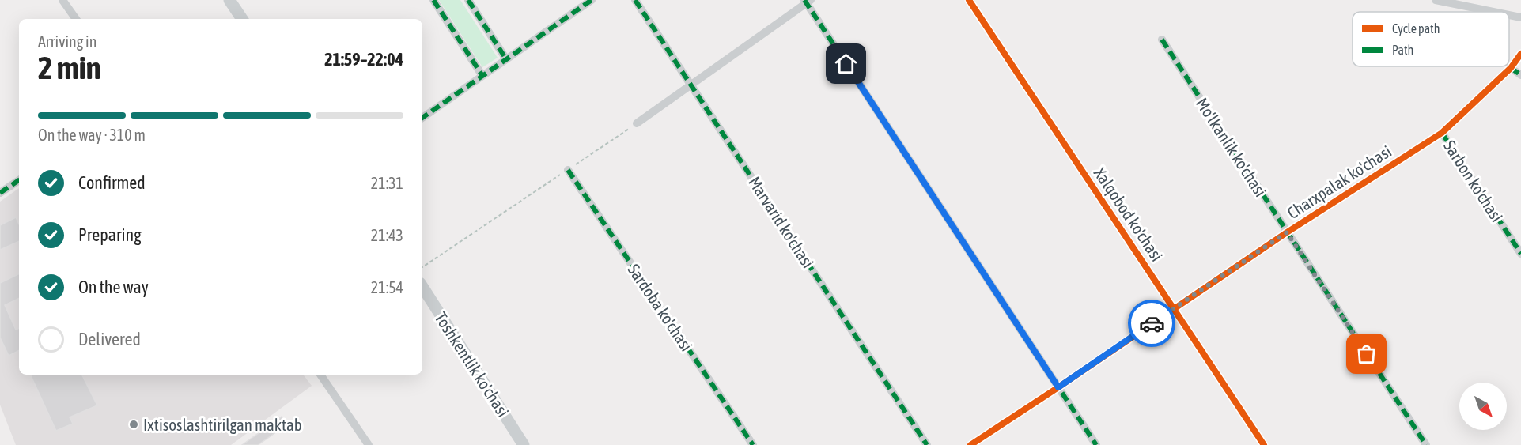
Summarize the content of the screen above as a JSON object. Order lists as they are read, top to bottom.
{
  "streets": {
    "main road": ["Toshkentlik ko'chasi"],
    "street": [
      "Mo'lkanlik ko'chasi",
      "Sarbon ko'chasi",
      "Charxpalak ko'chasi",
      "Xalqobod ko'chasi",
      "Marvarid ko'chasi",
      "Sardoba ko'chasi"
    ]
  },
  "crossings": [
    ["Mo'lkanlik ko'chasi", "Charxpalak ko'chasi"],
    ["Sarbon ko'chasi", "Charxpalak ko'chasi"],
    ["Charxpalak ko'chasi", "Xalqobod ko'chasi"]
  ],
  "places": ["Ixtisoslashtirilgan maktab"],
  "legend": ["Cycle path", "Path"],
  "north": "bottom right",
  "page": {
    "heading": ["2 min", "Arriving in", "21:59–22:04"],
    "bar": "On the way · 310 m",
    "list": [
      ["Confirmed", "21:31"],
      ["Preparing", "21:43"],
      ["On the way", "21:54"],
      "Delivered"
    ]
  }
}
